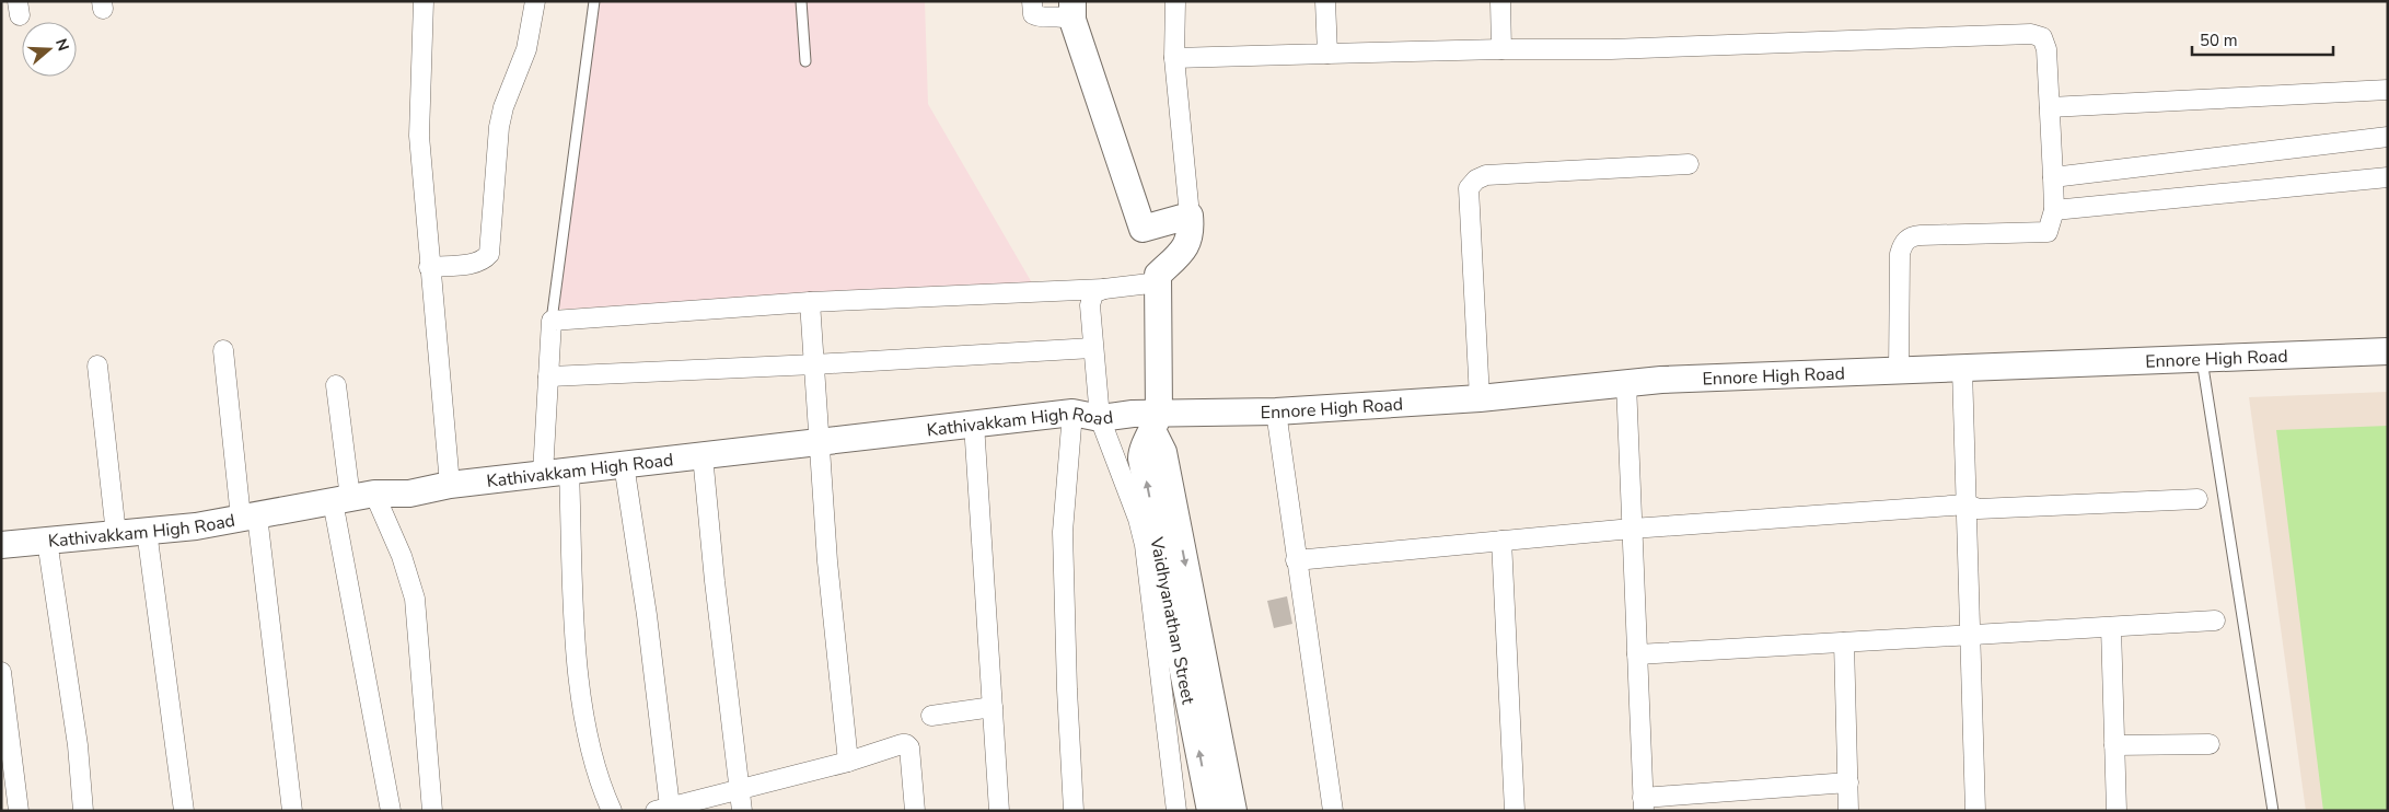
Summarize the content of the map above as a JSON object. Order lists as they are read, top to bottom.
{
  "streets": {
    "main road": ["Ennore High Road", "Kathivakkam High Road", "Vaidhyanathan Street"]
  },
  "crossings": [
    ["Ennore High Road", "Kathivakkam High Road"],
    ["Ennore High Road", "Vaidhyanathan Street"],
    ["Kathivakkam High Road", "Vaidhyanathan Street"]
  ],
  "scale_bar": "50 m",
  "north": "right"
}
